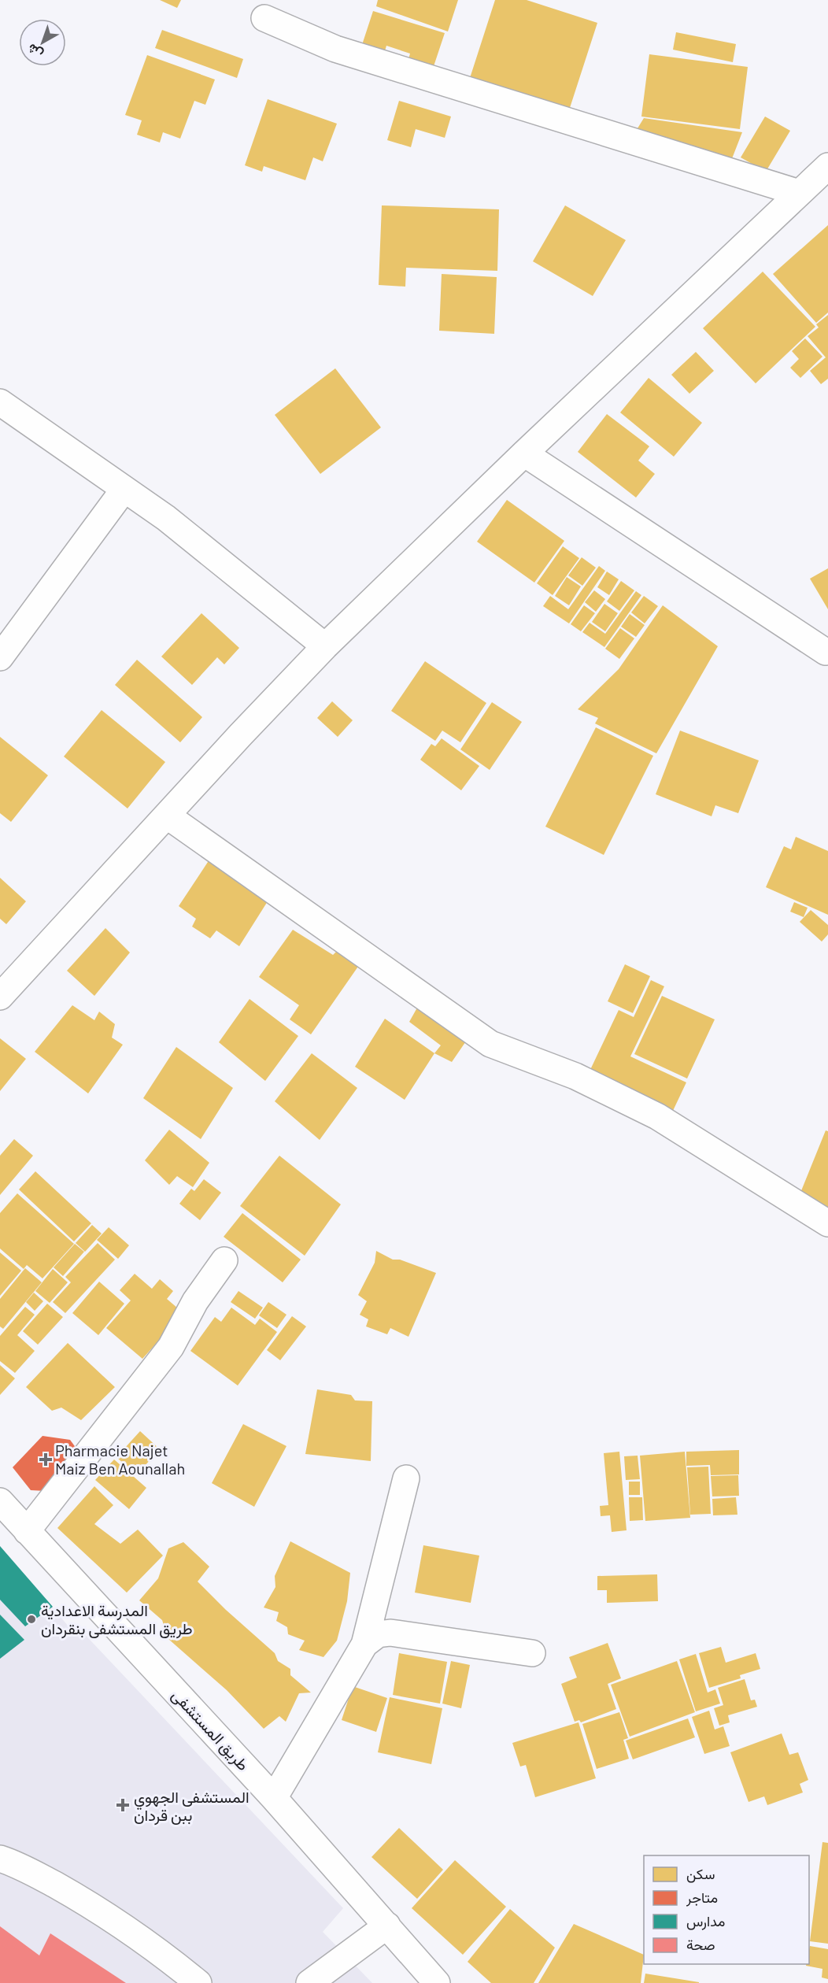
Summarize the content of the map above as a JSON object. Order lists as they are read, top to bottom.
{
  "streets": {
    "street": ["طريق المستشفى"]
  },
  "places": {
    "health": ["Pharmacie Najet Maiz Ben Aounallah", "المستشفى الجهوي ببن قردان"],
    "other": ["المدرسة الاعدادية طريق المستشفى بنقردان"]
  },
  "legend": [
    "سكن",
    "متاجر",
    "مدارس",
    "صحة"
  ],
  "north": "bottom left"
}
